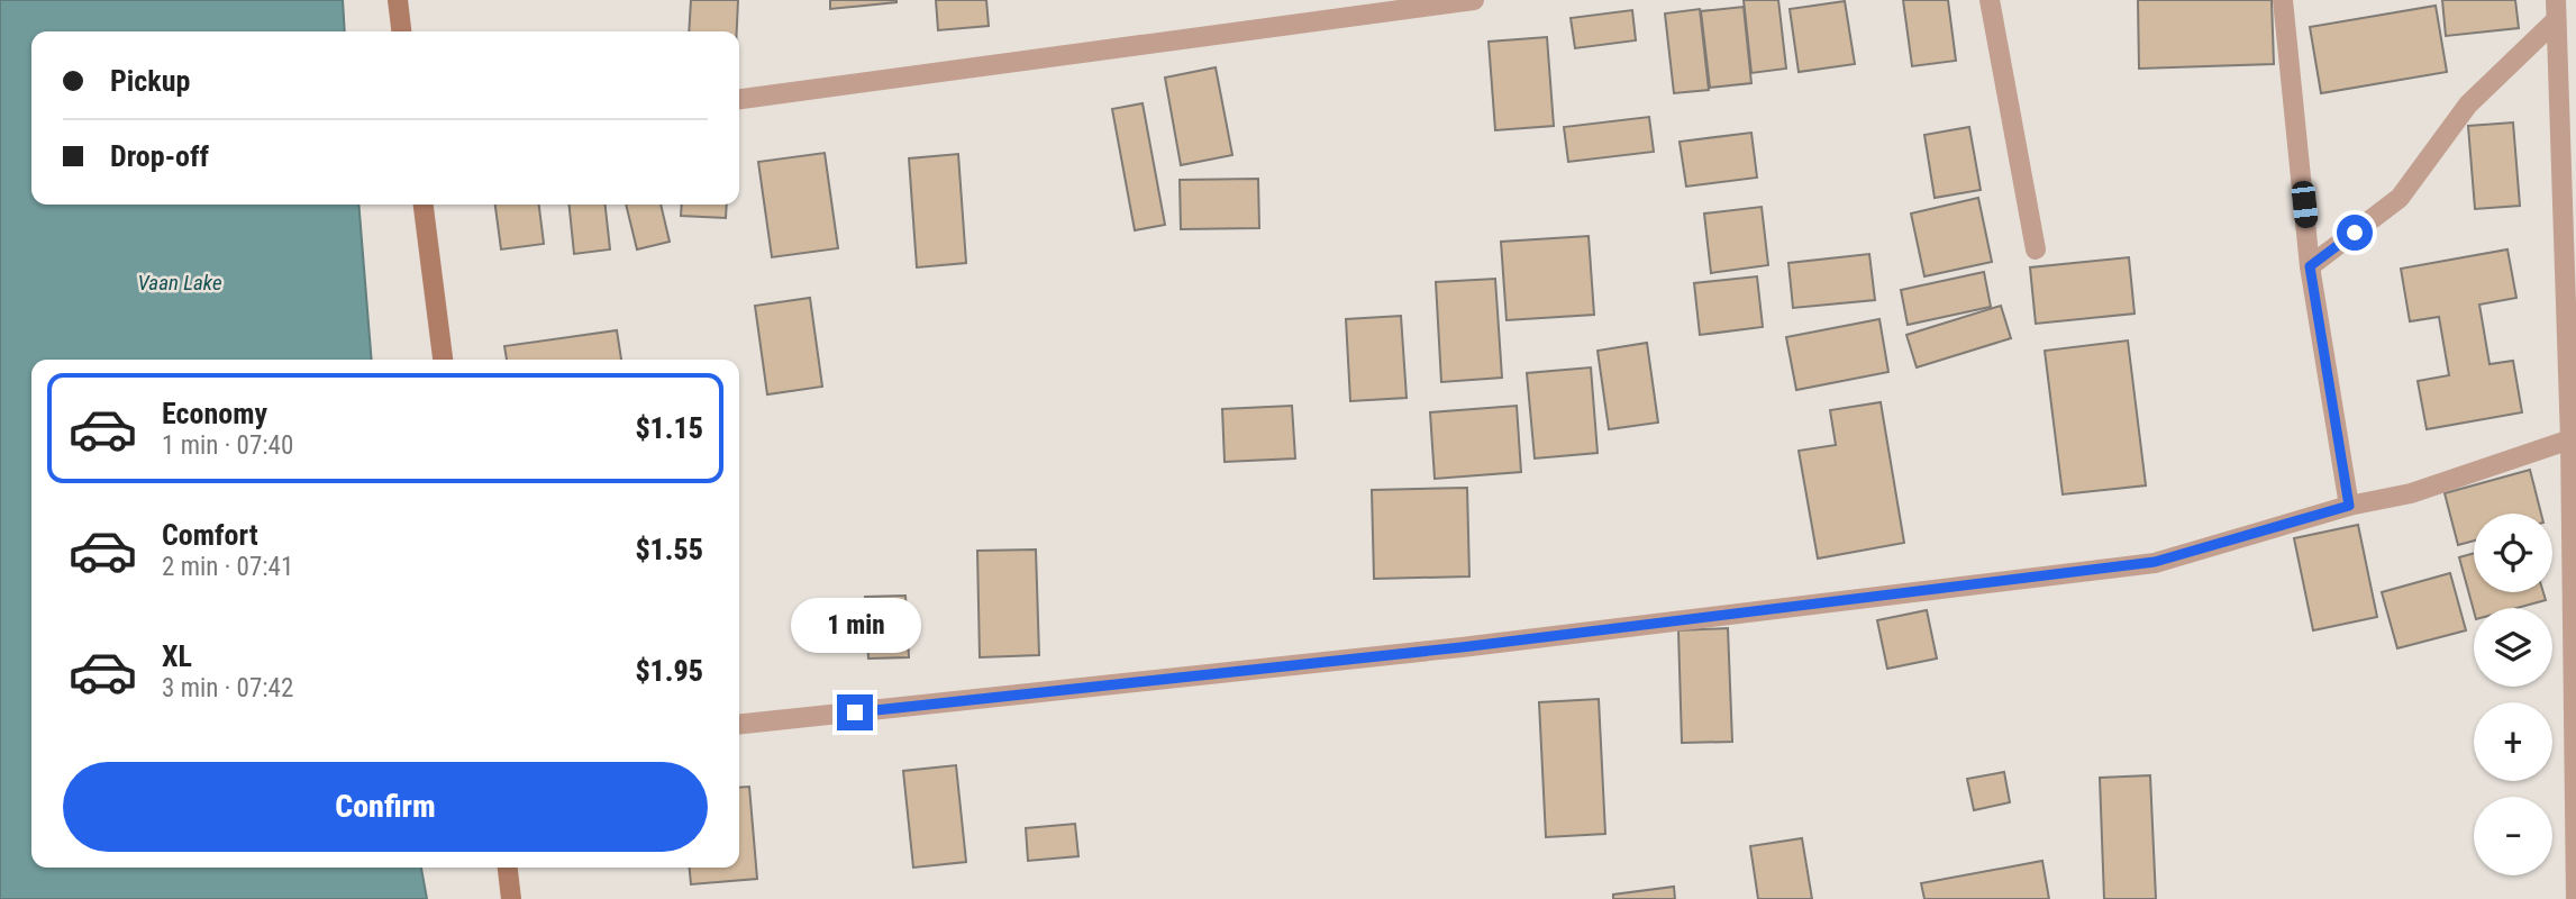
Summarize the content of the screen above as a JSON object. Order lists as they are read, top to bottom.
{
  "water": ["Vaan Lake"],
  "page": {
    "banner": ["Pickup", "Drop-off"],
    "list": [
      {
        "name": "Economy",
        "note": "1 min · 07:40",
        "value": "$1.15"
      },
      {
        "name": "Comfort",
        "note": "2 min · 07:41",
        "value": "$1.55"
      },
      {
        "name": "XL",
        "note": "3 min · 07:42",
        "value": "$1.95"
      }
    ],
    "map_buttons": ["+", "−"],
    "bubble": "1 min",
    "buttons": "Confirm"
  }
}
